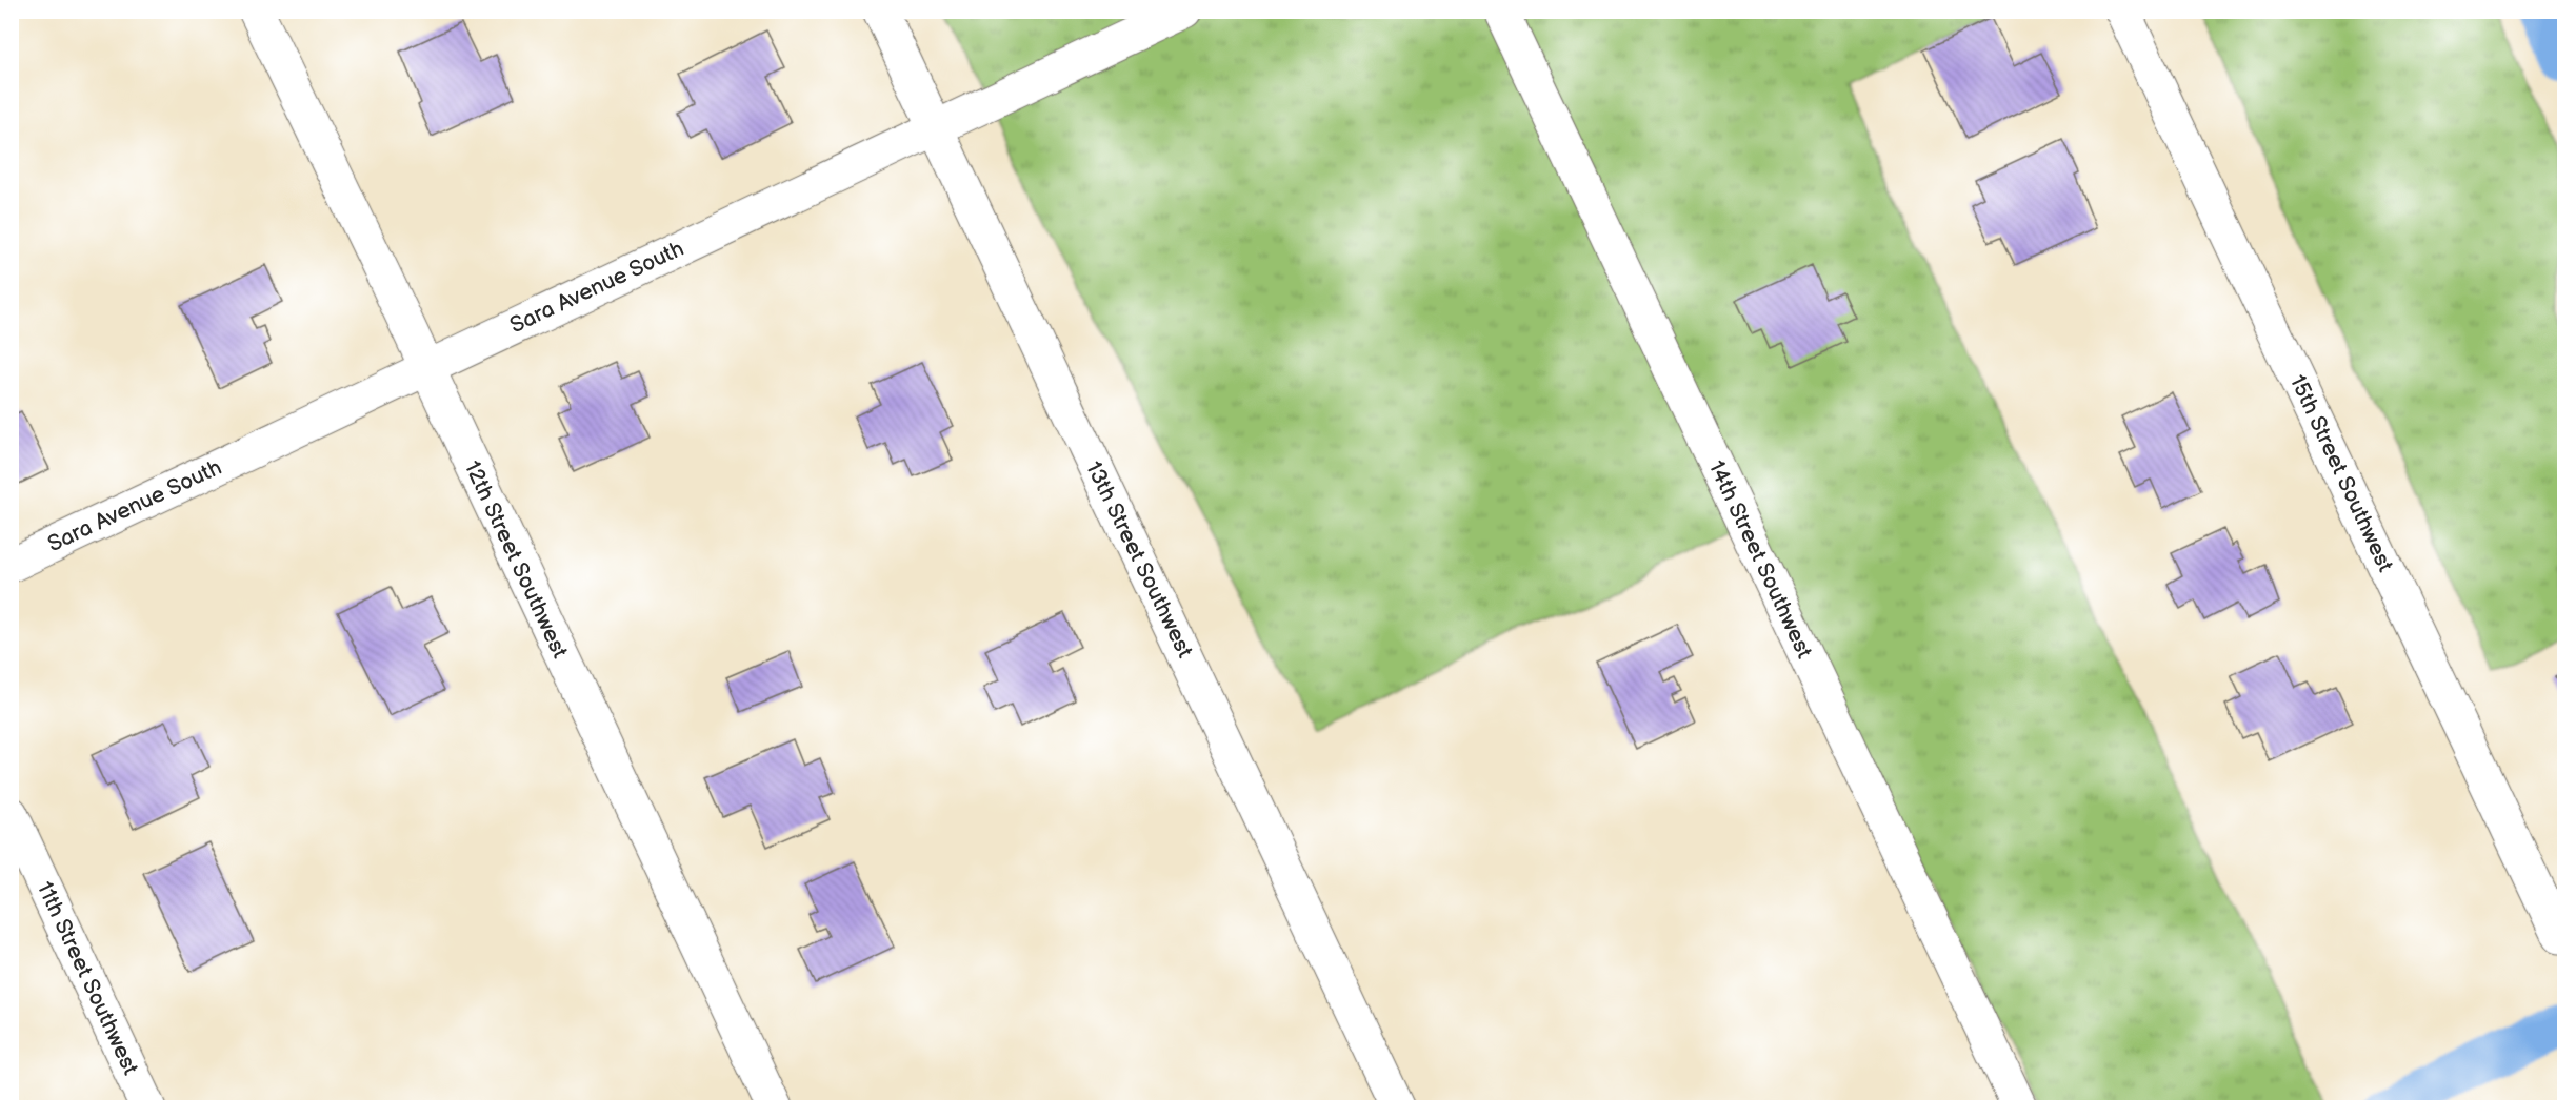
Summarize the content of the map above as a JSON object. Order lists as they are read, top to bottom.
{
  "streets": {
    "street": [
      "Sara Avenue South",
      "15th Street Southwest",
      "12th Street Southwest",
      "13th Street Southwest",
      "14th Street Southwest",
      "11th Street Southwest"
    ]
  },
  "crossings": [
    ["Sara Avenue South", "12th Street Southwest"],
    ["Sara Avenue South", "13th Street Southwest"]
  ]
}
